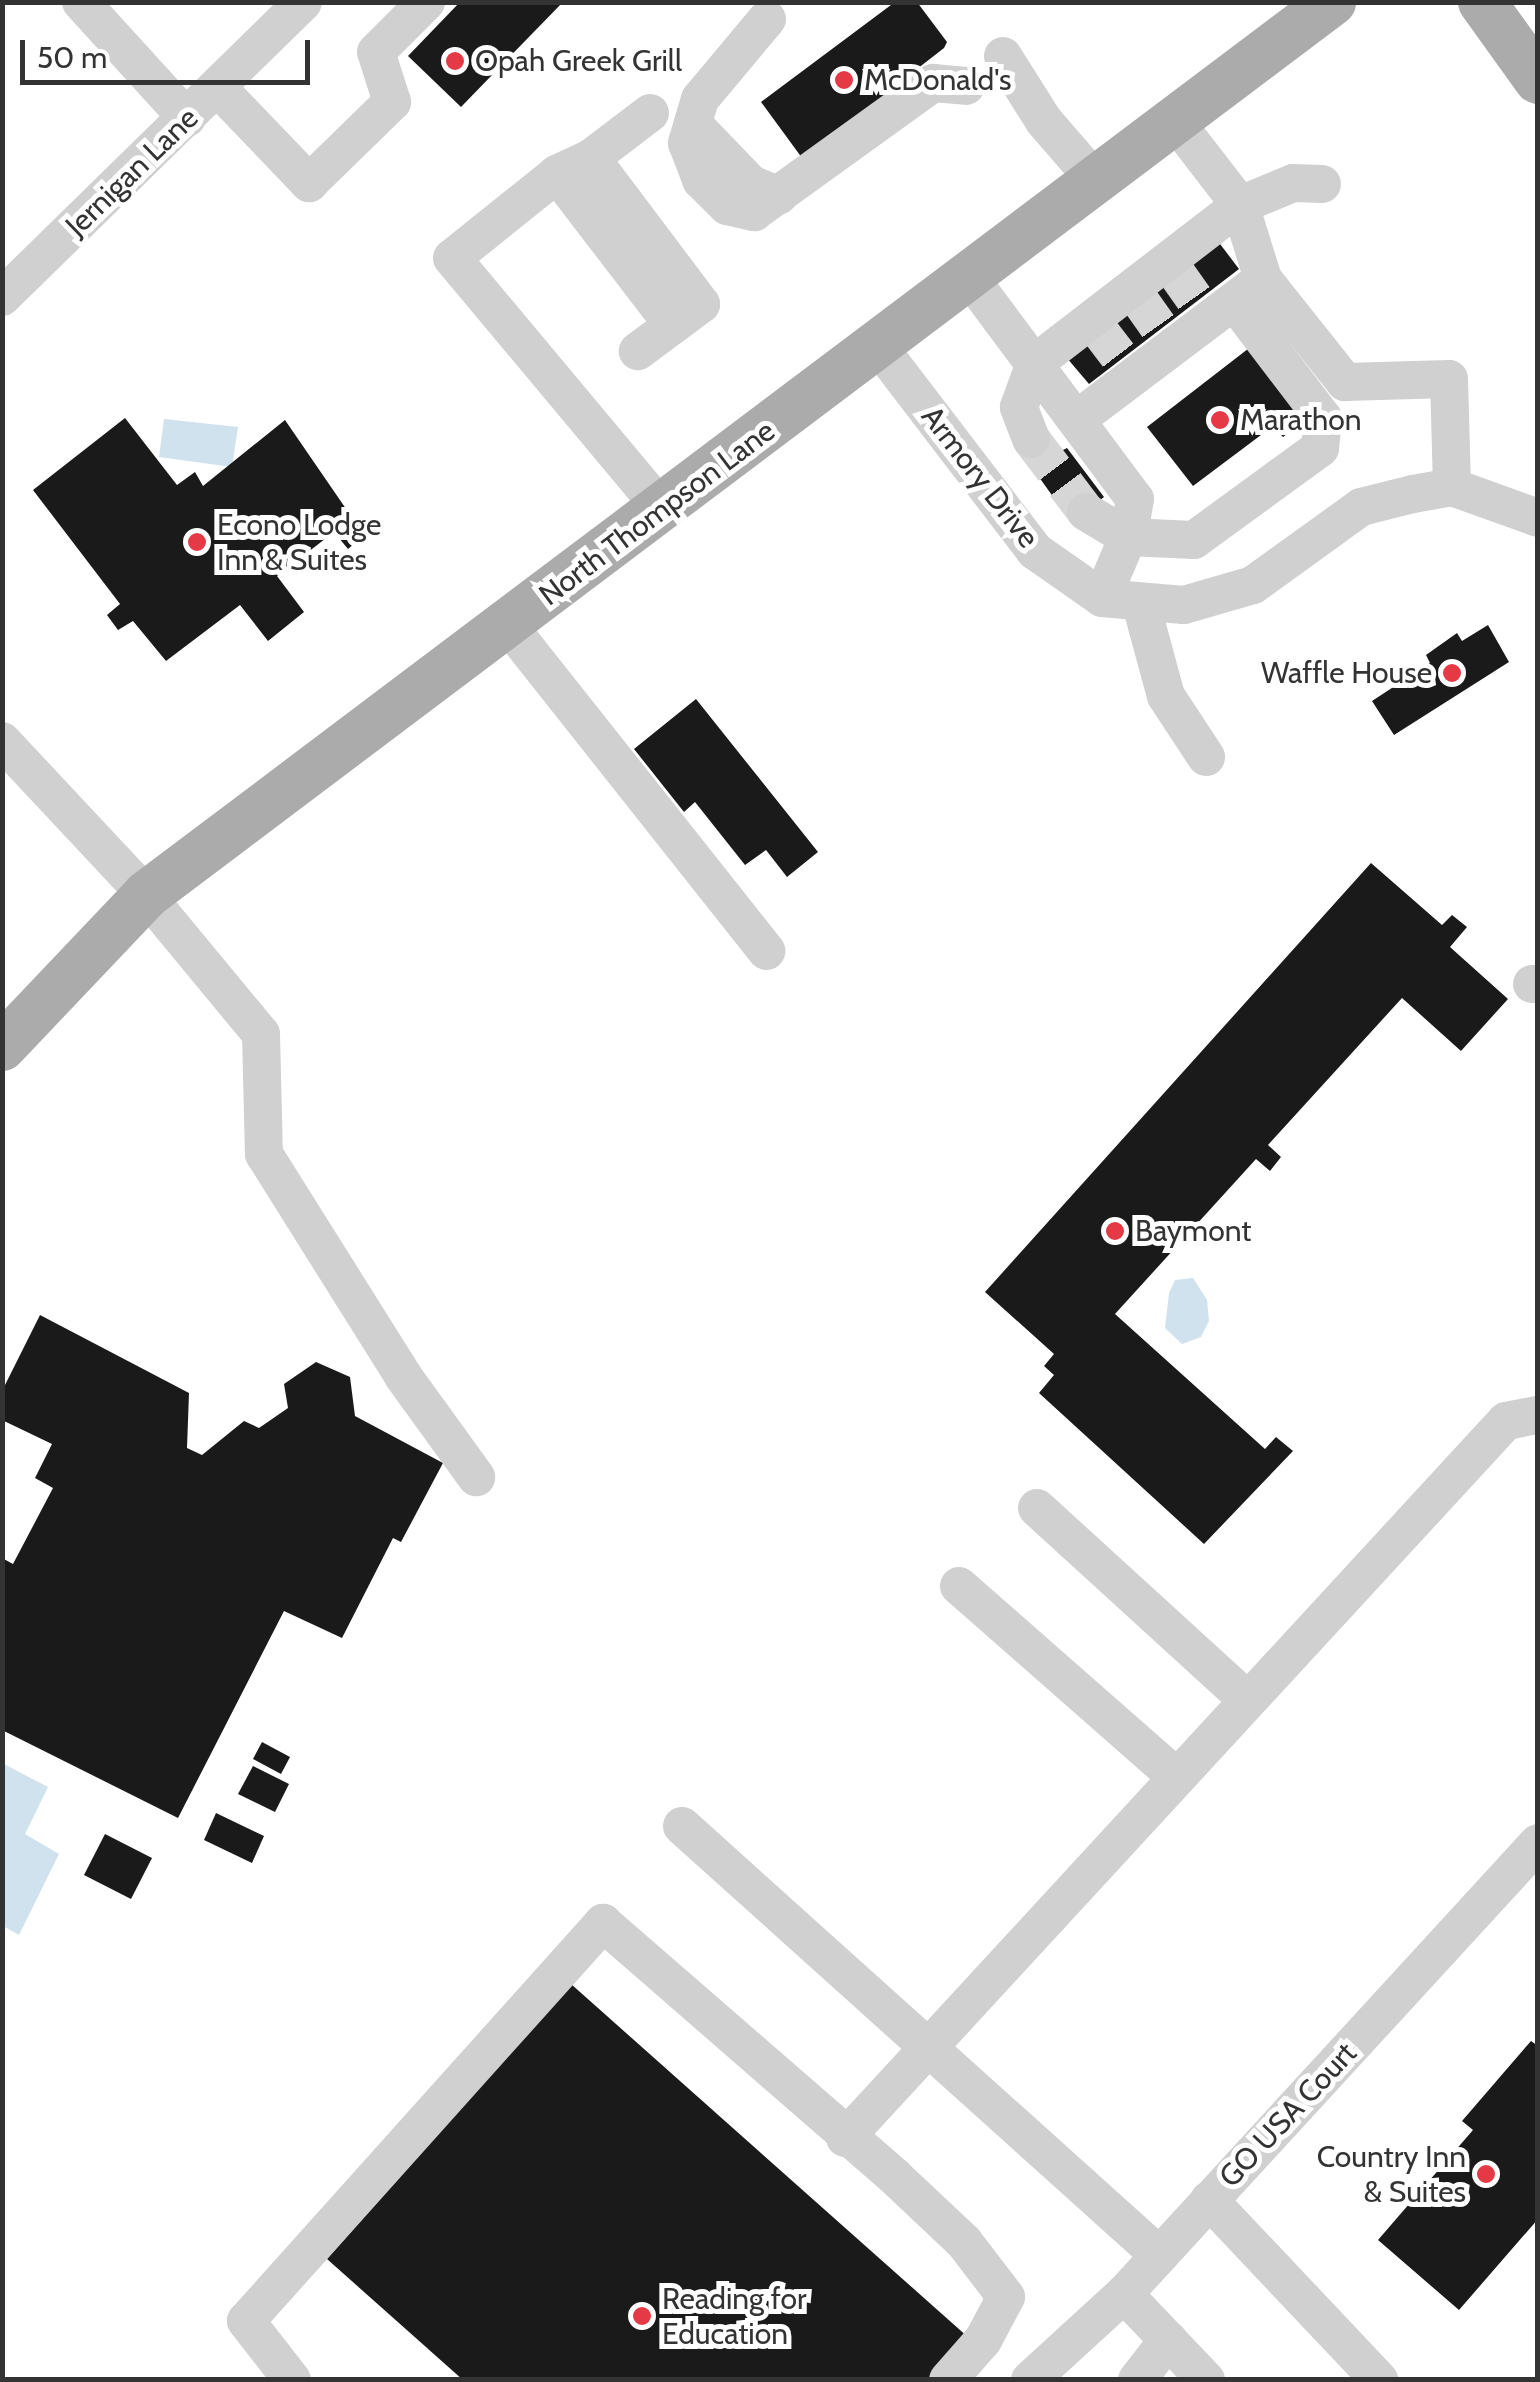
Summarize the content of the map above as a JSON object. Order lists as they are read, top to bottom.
{
  "streets": {
    "main road": ["North Thompson Lane"],
    "street": ["Jernigan Lane", "Armory Drive", "GO USA Court"]
  },
  "crossings": [
    ["Armory Drive", "North Thompson Lane"]
  ],
  "places": [
    "Opah Greek Grill",
    "McDonald's",
    "Marathon",
    "Econo Lodge Inn & Suites",
    "Waffle House",
    "Baymont",
    "Country Inn & Suites",
    "Reading for Education"
  ],
  "scale_bar": "50 m"
}
